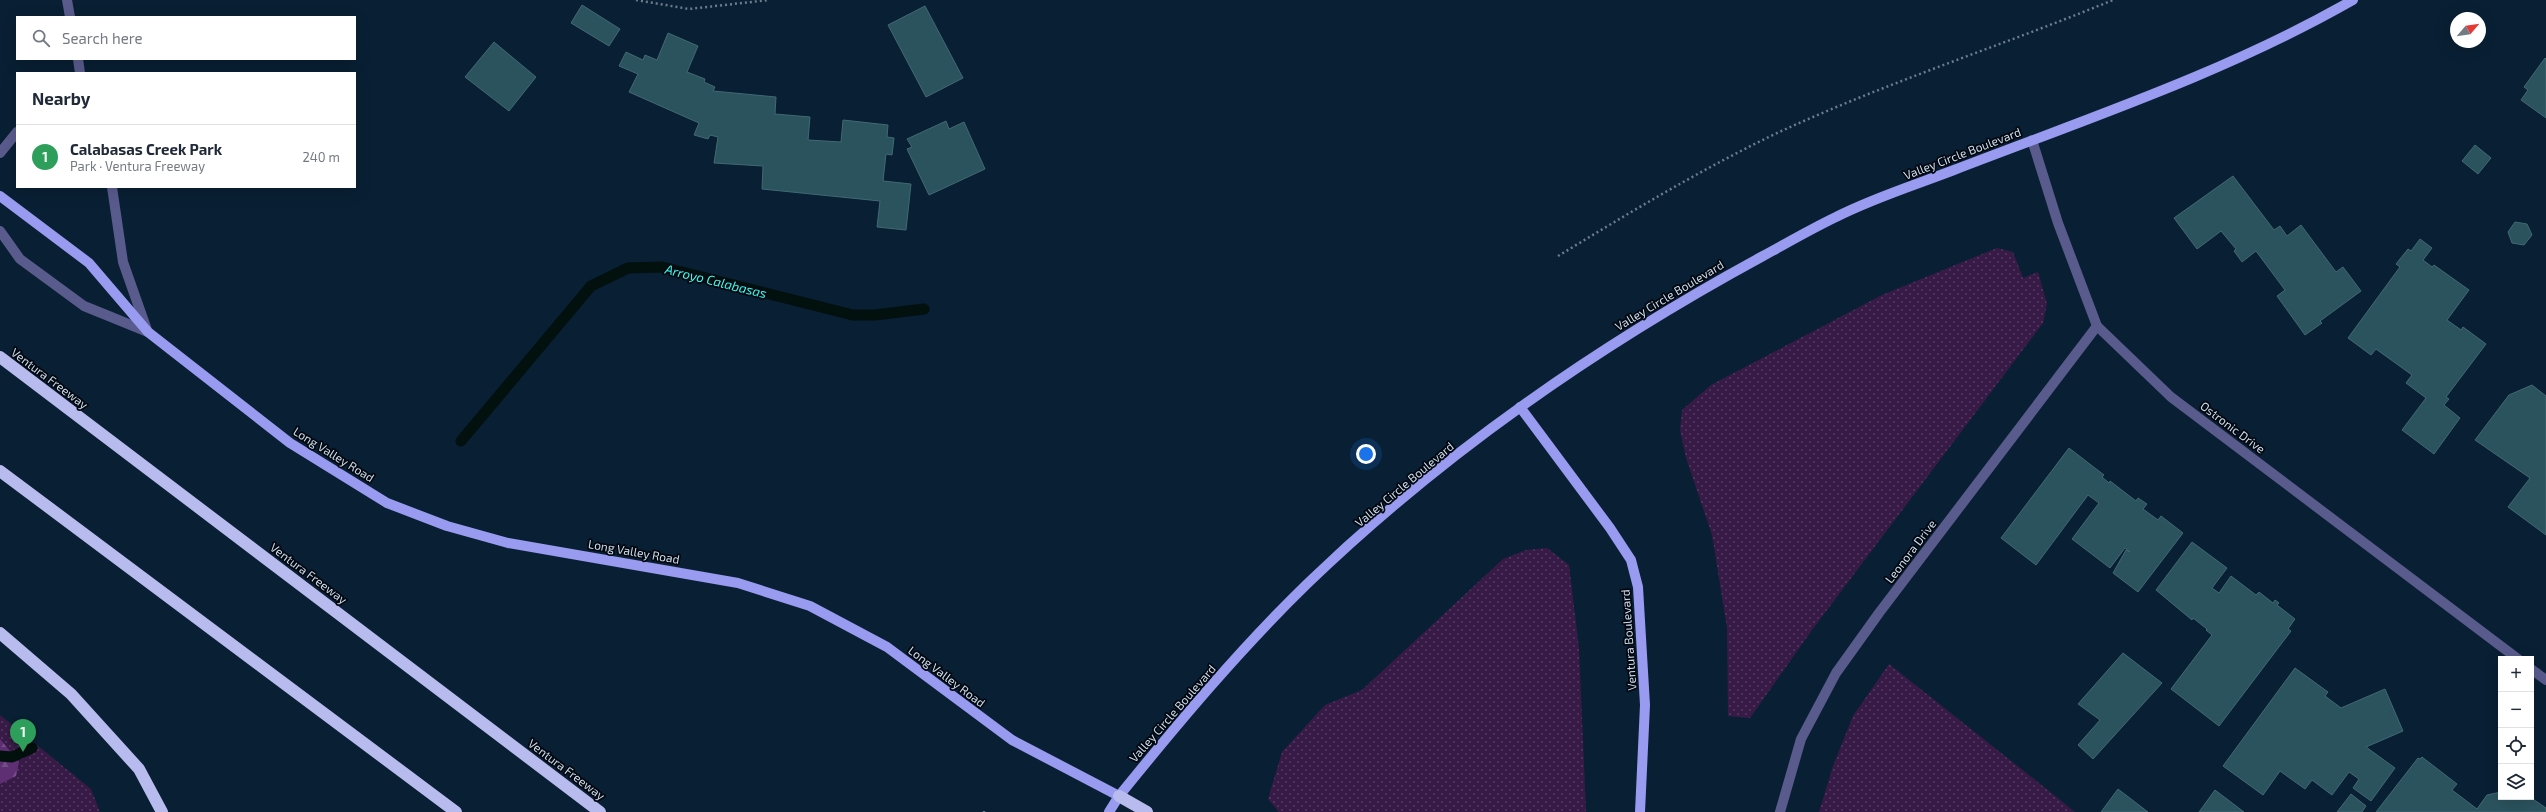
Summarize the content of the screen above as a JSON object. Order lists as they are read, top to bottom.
{
  "streets": {
    "highway": ["Ventura Freeway"],
    "main road": ["Valley Circle Boulevard", "Long Valley Road", "Ventura Boulevard"],
    "street": ["Ostronic Drive", "Leonora Drive"]
  },
  "crossings": [
    ["Valley Circle Boulevard", "Ostronic Drive"],
    ["Valley Circle Boulevard", "Long Valley Road"],
    ["Valley Circle Boulevard", "Ventura Boulevard"],
    ["Ostronic Drive", "Leonora Drive"]
  ],
  "water": ["Arroyo Calabasas"],
  "north": "top right",
  "page": {
    "search": "Search here",
    "heading": "Nearby",
    "list": [
      {
        "mark": "1",
        "name": "Calabasas Creek Park",
        "note": "Park · Ventura Freeway",
        "value": "240 m"
      }
    ],
    "map_buttons": ["+", "−"],
    "pins": "1"
  }
}
